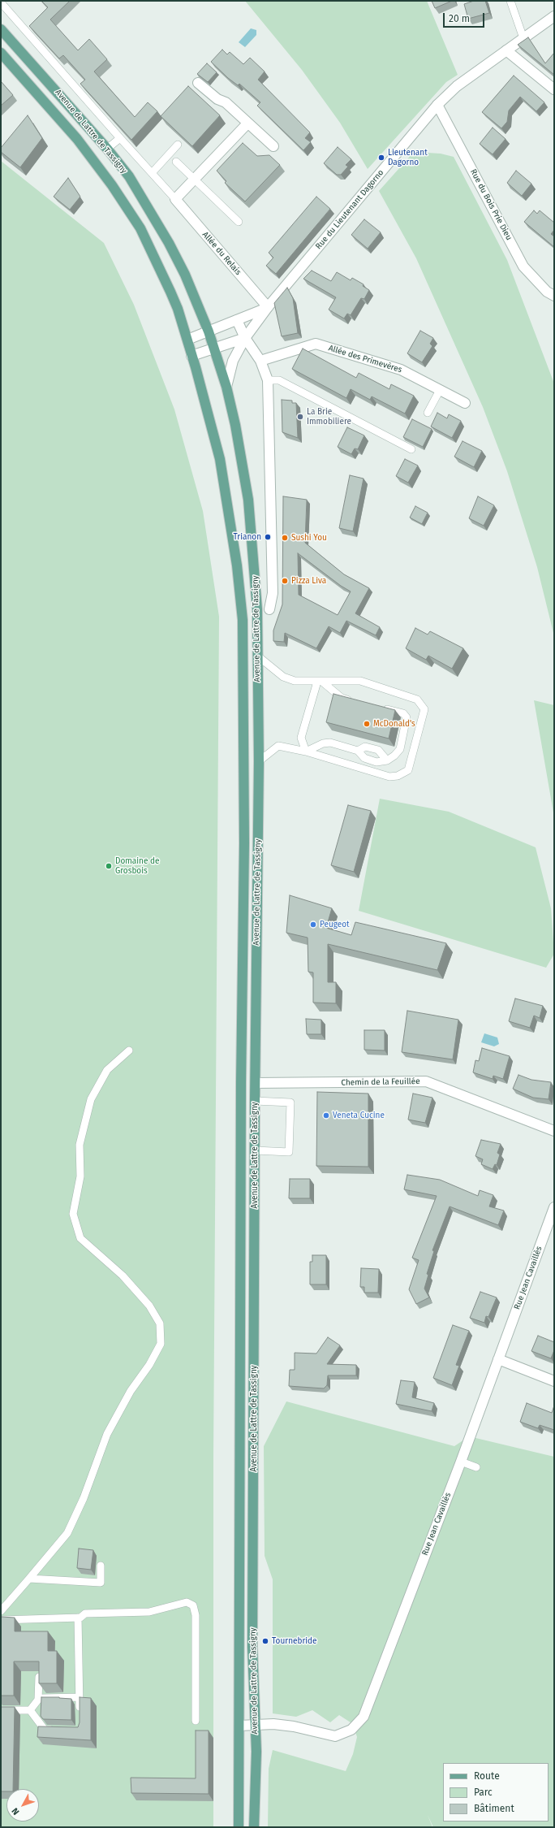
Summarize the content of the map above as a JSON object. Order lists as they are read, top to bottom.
{
  "streets": {
    "main road": ["Avenue de Lattre de Tassigny"],
    "street": [
      "Rue du Bois Prie Dieu",
      "Rue du Lieutenant Dagorno",
      "Allée du Relais",
      "Allée des Primevères",
      "Chemin de la Feuillée",
      "Rue Jean Cavaillès"
    ]
  },
  "crossings": [
    ["Avenue de Lattre de Tassigny", "Rue du Lieutenant Dagorno"],
    ["Avenue de Lattre de Tassigny", "Chemin de la Feuillée"],
    ["Avenue de Lattre de Tassigny", "Rue Jean Cavaillès"],
    ["Rue du Bois Prie Dieu", "Rue du Lieutenant Dagorno"],
    ["Rue du Lieutenant Dagorno", "Allée du Relais"]
  ],
  "places": [
    "Lieutenant Dagorno",
    "La Brie Immobiliere",
    "Trianon",
    "Sushi You",
    "Pizza Liva",
    "McDonald's",
    "Domaine de Grosbois",
    "Peugeot",
    "Veneta Cucine",
    "Tournebride"
  ],
  "legend": ["Route", "Parc", "Bâtiment"],
  "scale_bar": "20 m",
  "north": "bottom left"
}
